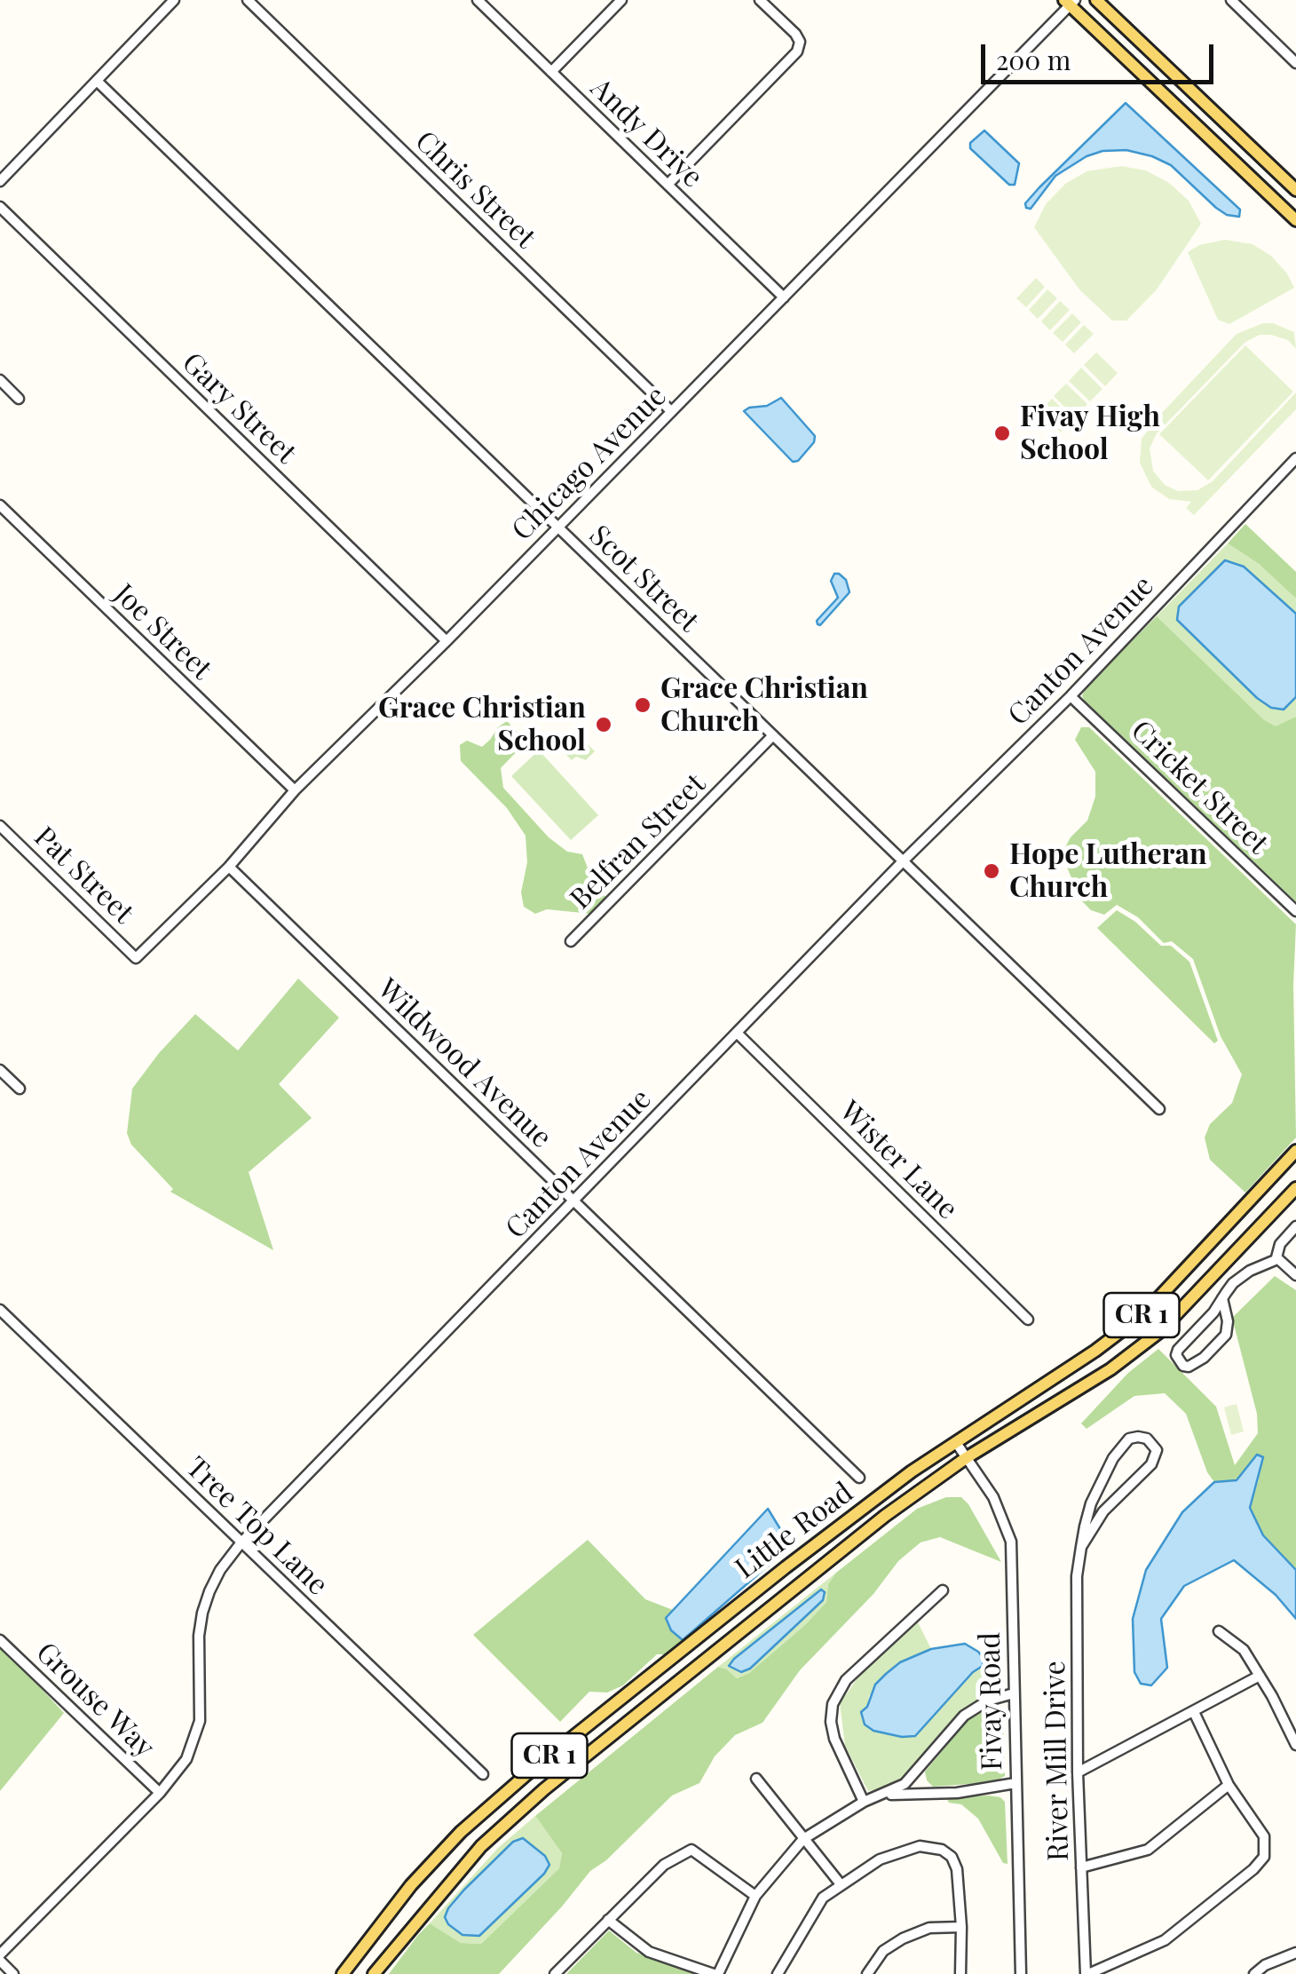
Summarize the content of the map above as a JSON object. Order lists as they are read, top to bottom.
{
  "streets": {
    "main road": ["CR 1", "Little Road"],
    "street": [
      "Andy Drive",
      "Chris Street",
      "Gary Street",
      "Chicago Avenue",
      "Scot Street",
      "Joe Street",
      "Canton Avenue",
      "Cricket Street",
      "Belfran Street",
      "Pat Street",
      "Wildwood Avenue",
      "Wister Lane",
      "Tree Top Lane",
      "Grouse Way",
      "Fivay Road",
      "River Mill Drive"
    ]
  },
  "crossings": [
    ["Andy Drive", "Chicago Avenue"],
    ["Chris Street", "Chicago Avenue"],
    ["Gary Street", "Chicago Avenue"],
    ["Chicago Avenue", "Scot Street"],
    ["Chicago Avenue", "Joe Street"],
    ["Chicago Avenue", "Pat Street"],
    ["Chicago Avenue", "Wildwood Avenue"],
    ["Scot Street", "Canton Avenue"],
    ["Scot Street", "Belfran Street"],
    ["Canton Avenue", "Cricket Street"],
    ["Canton Avenue", "Wildwood Avenue"],
    ["Canton Avenue", "Wister Lane"],
    ["Canton Avenue", "Tree Top Lane"],
    ["Canton Avenue", "Grouse Way"],
    ["Little Road", "Fivay Road"]
  ],
  "places": [
    "Fivay High School",
    "Grace Christian Church",
    "Grace Christian School",
    "Hope Lutheran Church"
  ],
  "scale_bar": "200 m"
}
